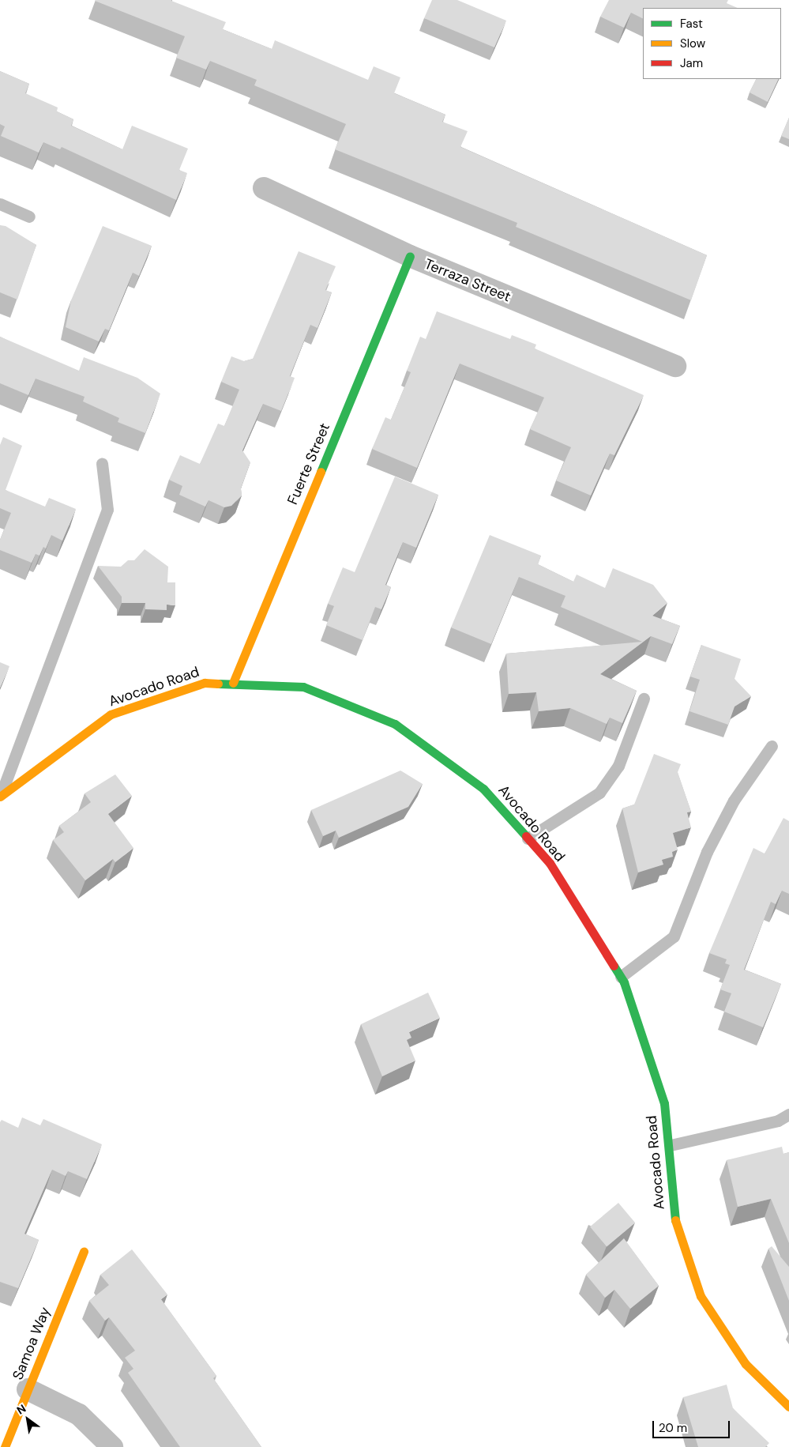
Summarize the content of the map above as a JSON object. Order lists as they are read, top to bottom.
{
  "streets": {
    "street": [
      "Terraza Street",
      "Fuerte Street",
      "Avocado Road",
      "Samoa Way"
    ]
  },
  "crossings": [
    ["Terraza Street", "Fuerte Street"],
    ["Fuerte Street", "Avocado Road"]
  ],
  "legend": ["Fast", "Slow", "Jam"],
  "scale_bar": "20 m",
  "north": "top left"
}
